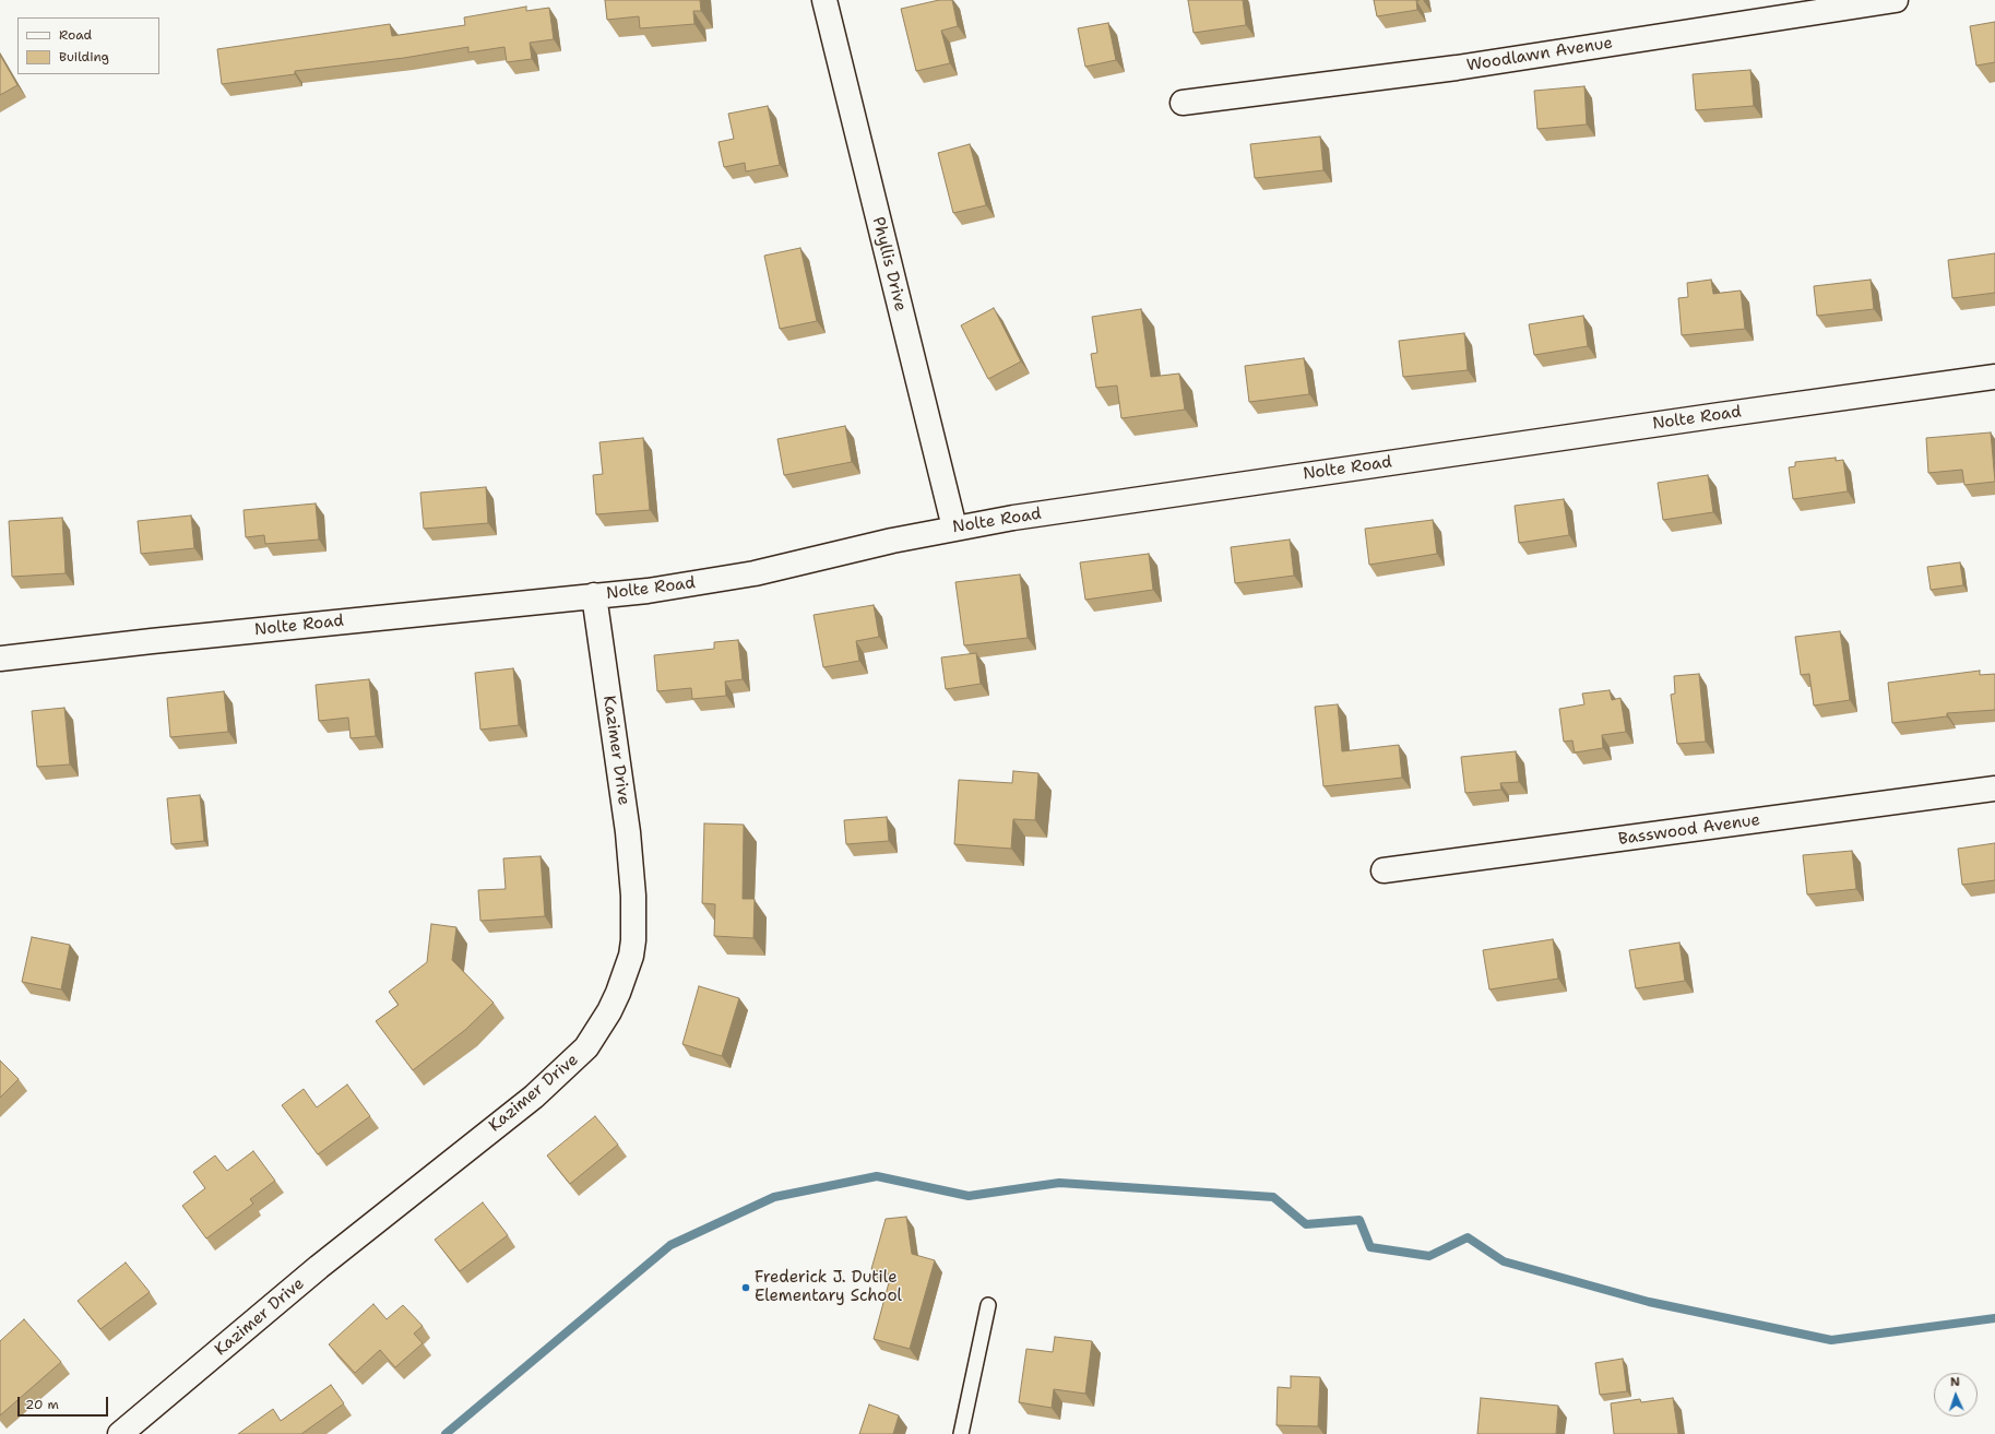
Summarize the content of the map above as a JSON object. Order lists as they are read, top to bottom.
{
  "streets": {
    "street": [
      "Woodlawn Avenue",
      "Phyllis Drive",
      "Nolte Road",
      "Kazimer Drive",
      "Basswood Avenue"
    ]
  },
  "crossings": [
    ["Phyllis Drive", "Nolte Road"],
    ["Nolte Road", "Kazimer Drive"]
  ],
  "places": ["Frederick J. Dutile Elementary School"],
  "legend": ["Road", "Building"],
  "scale_bar": "20 m",
  "north": "top"
}
